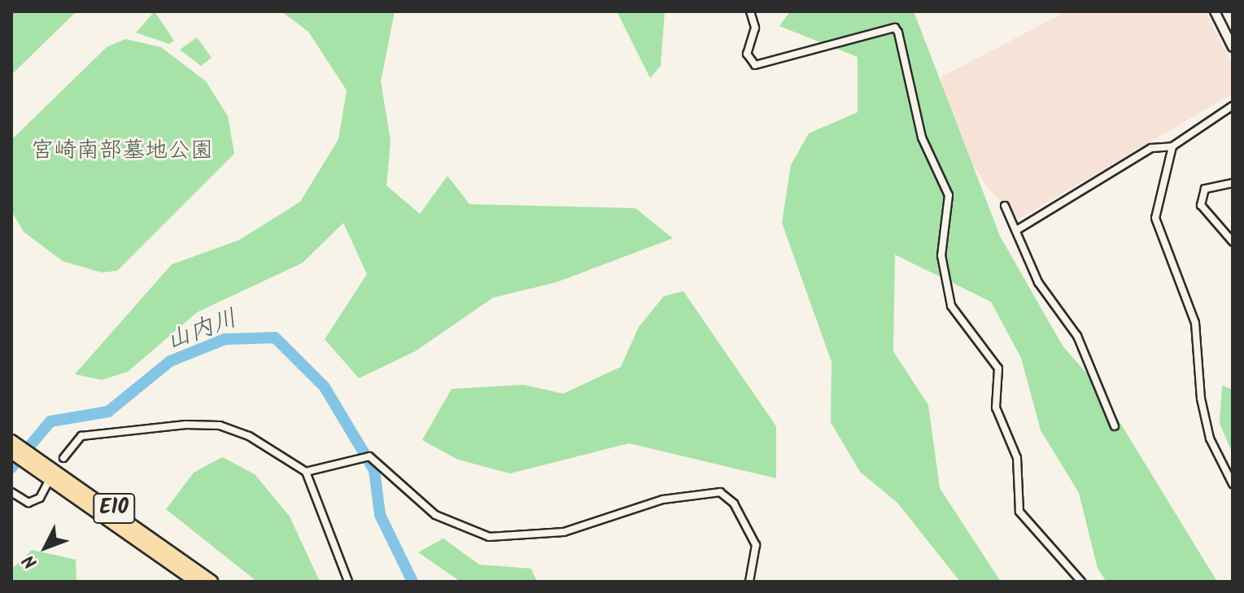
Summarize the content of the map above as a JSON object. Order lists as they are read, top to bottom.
{
  "streets": {
    "highway": ["E10"]
  },
  "water": ["山内川"],
  "parks": ["宮崎南部墓地公園"],
  "north": "bottom left"
}
